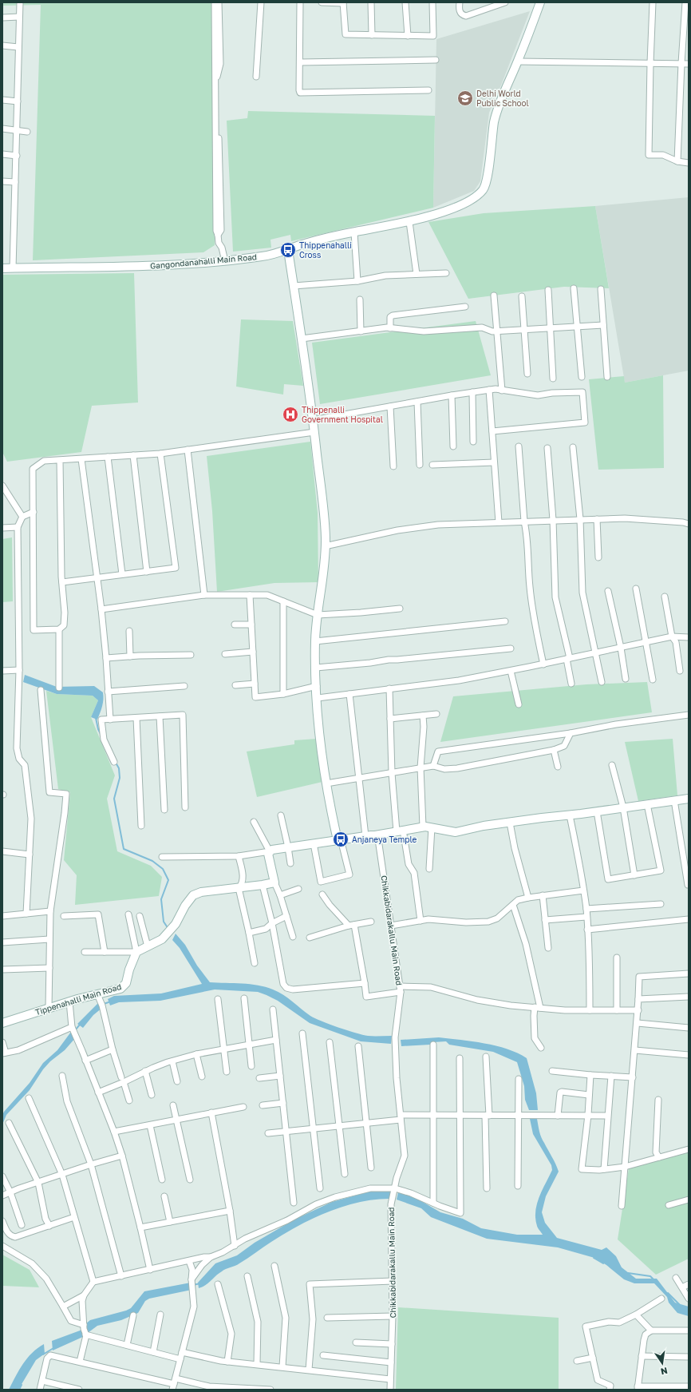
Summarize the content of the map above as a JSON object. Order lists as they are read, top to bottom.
{
  "streets": {
    "street": ["Gangondanahalli Main Road", "Chikkabidarakallu Main Road", "Tippenahalli Main Road"]
  },
  "places": {
    "school or university": ["Delhi World Public School"],
    "bus stop": ["Thippenahalli Cross", "Anjaneya Temple"],
    "hospital": ["Thippenalli Government Hospital"]
  },
  "north": "bottom"
}
